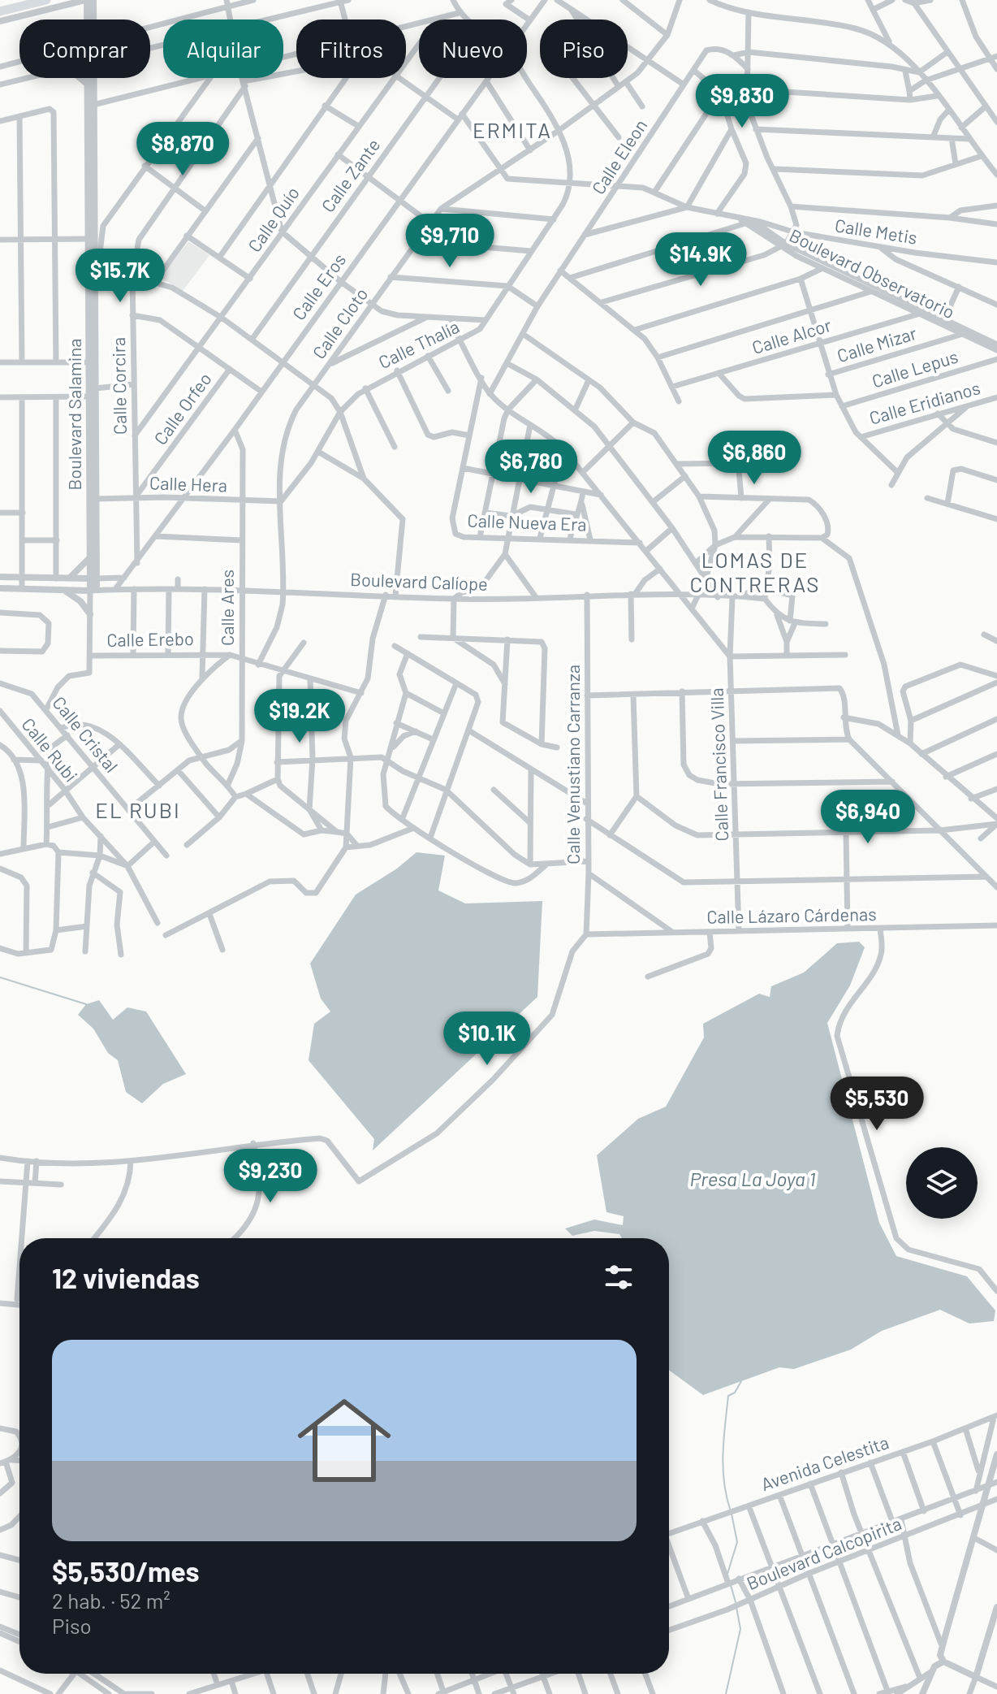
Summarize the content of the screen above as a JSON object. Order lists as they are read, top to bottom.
{
  "streets": {
    "street": [
      "Calle Eleon",
      "Calle Zante",
      "Calle Quío",
      "Calle Metis",
      "Boulevard Observatorio",
      "Calle Eros",
      "Calle Cloto",
      "Calle Alcor",
      "Calle Thalía",
      "Calle Mizar",
      "Calle Lepus",
      "Calle Corcira",
      "Calle Eridianos",
      "Calle Orfeo",
      "Boulevard Salamina",
      "Calle Hera",
      "Calle Nueva Era",
      "Boulevard Calíope",
      "Calle Ares",
      "Calle Erebo",
      "Calle Cristal",
      "Calle Rubi",
      "Calle Venustiano Carranza",
      "Calle Francisco Villa",
      "Calle Lázaro Cárdenas",
      "Avenida Celestita",
      "Boulevard Calcopirita"
    ]
  },
  "crossings": [
    ["Calle Eleon", "Boulevard Observatorio"],
    ["Calle Quío", "Calle Corcira"],
    ["Calle Metis", "Boulevard Observatorio"],
    ["Boulevard Observatorio", "Calle Alcor"],
    ["Boulevard Observatorio", "Calle Thalía"],
    ["Boulevard Observatorio", "Calle Mizar"],
    ["Calle Eros", "Calle Corcira"],
    ["Calle Eros", "Calle Hera"],
    ["Calle Eros", "Boulevard Calíope"],
    ["Calle Eros", "Calle Ares"],
    ["Calle Cloto", "Calle Thalía"],
    ["Calle Cloto", "Calle Hera"],
    ["Calle Cloto", "Boulevard Calíope"],
    ["Calle Cloto", "Calle Erebo"],
    ["Calle Thalía", "Calle Hera"],
    ["Calle Corcira", "Calle Orfeo"],
    ["Calle Corcira", "Calle Hera"],
    ["Calle Orfeo", "Calle Hera"],
    ["Boulevard Salamina", "Calle Hera"],
    ["Boulevard Salamina", "Boulevard Calíope"],
    ["Boulevard Salamina", "Calle Erebo"],
    ["Boulevard Salamina", "Calle Cristal"],
    ["Calle Hera", "Calle Ares"],
    ["Boulevard Calíope", "Calle Ares"],
    ["Boulevard Calíope", "Calle Venustiano Carranza"],
    ["Boulevard Calíope", "Calle Francisco Villa"],
    ["Calle Ares", "Calle Erebo"],
    ["Calle Venustiano Carranza", "Calle Lázaro Cárdenas"],
    ["Calle Francisco Villa", "Calle Lázaro Cárdenas"]
  ],
  "districts": ["ERMITA", "LOMAS DE CONTRERAS", "EL RUBI"],
  "water": ["Presa La Joya 1"],
  "page": {
    "chip": [
      "Comprar",
      "Alquilar",
      "Filtros",
      "Nuevo",
      "Piso"
    ],
    "price": [
      "$9,830",
      "$8,870",
      "$9,710",
      "$14.9K",
      "$15.7K",
      "$6,860",
      "$6,780",
      "$19.2K",
      "$6,940",
      "$10.1K",
      "$5,530",
      "$9,230"
    ],
    "heading": "12 viviendas",
    "list": [
      {
        "name": "$5,530/mes",
        "note": "2 hab. · 52 m² · Piso"
      }
    ]
  }
}
